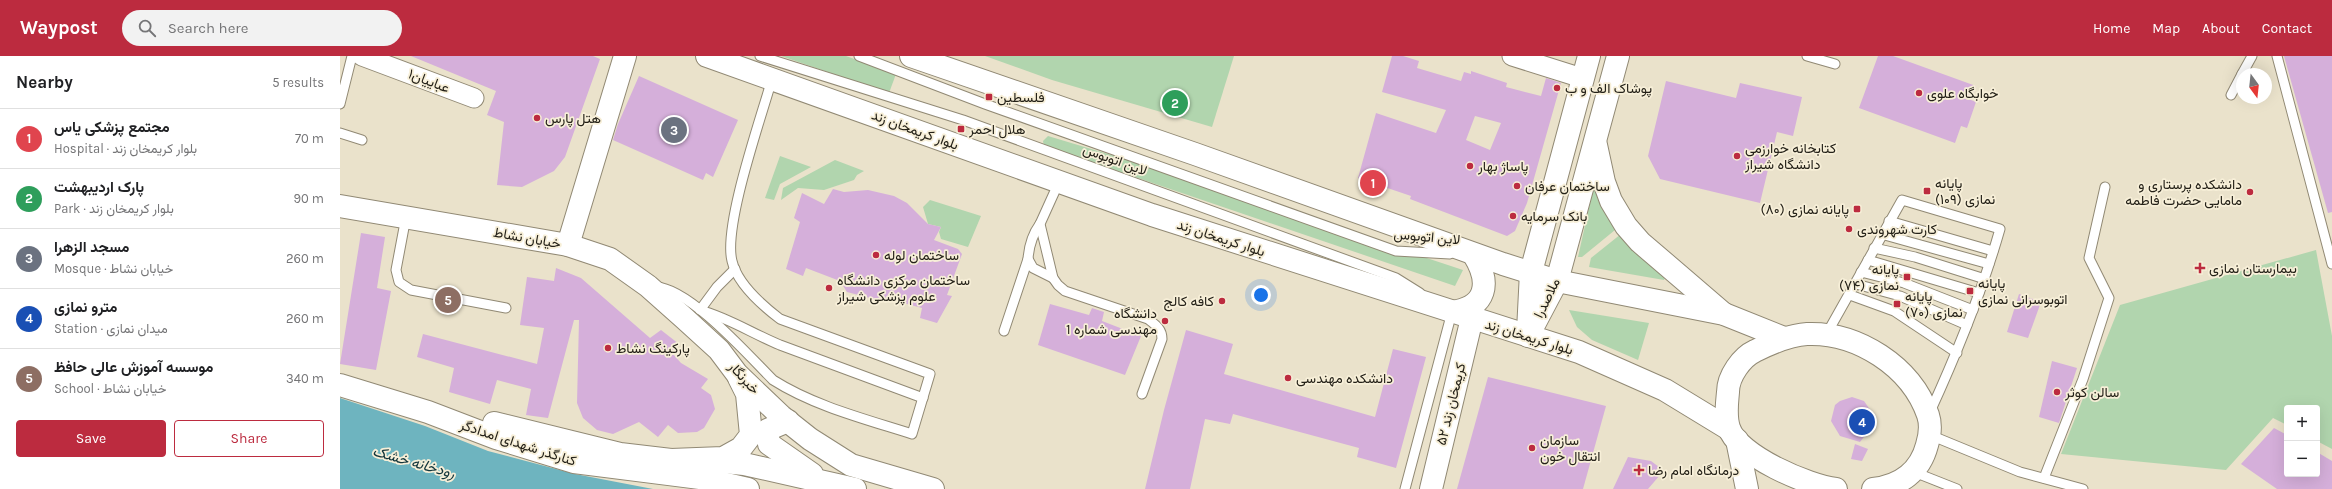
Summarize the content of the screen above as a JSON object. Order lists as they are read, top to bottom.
{
  "streets": {
    "main road": [
      "بلوار کریمخان زند",
      "خیابان نشاط",
      "ملاصدرا",
      "خبرنگار",
      "کریمخان زند ۵۲",
      "کنارگذر شهدای امدادگر"
    ],
    "street": ["عباییان۱"],
    "lane": ["لاین اتوبوس"]
  },
  "crossings": [
    ["بلوار کریمخان زند", "لاین اتوبوس"],
    ["بلوار کریمخان زند", "ملاصدرا"],
    ["بلوار کریمخان زند", "کریمخان زند ۵۲"],
    ["خیابان نشاط", "خبرنگار"]
  ],
  "water": ["رودخانه خشک"],
  "places": {
    "other": [
      "پوشاک الف و ب",
      "خوابگاه علوی",
      "هتل پارس",
      "کتابخانه خوارزمی دانشگاه شیراز",
      "پاساژ بهار",
      "ساختمان عرفان",
      "دانشکده پرستاری و مامایی حضرت فاطمه",
      "بانک سرمایه",
      "کارت شهروندی",
      "ساختمان لوله",
      "ساختمان مرکزی دانشگاه علوم پزشکی شیراز",
      "کافه کالج",
      "دانشگاه مهندسی شماره 1",
      "پارکینگ نشاط",
      "دانشکده مهندسی",
      "سالن کوثر",
      "سازمان انتقال خون"
    ],
    "transit": [
      "فلسطین",
      "هلال احمر",
      "پایانه نمازی (۱۰۹)",
      "پایانه نمازی (۸۰)",
      "پایانه نمازی (۷۴)",
      "پایانه اتوبوسرانی نمازی",
      "پایانه نمازی (۷۰)"
    ],
    "health": ["بیمارستان نمازی", "درمانگاه امام رضا"]
  },
  "north": "bottom",
  "page": {
    "header": "Waypost",
    "search": "Search here",
    "nav": [
      "Home",
      "Map",
      "About",
      "Contact"
    ],
    "heading": ["Nearby", "5 results"],
    "pins": [
      "2",
      "3",
      "1",
      "5",
      "4"
    ],
    "list": [
      {
        "mark": "1",
        "name": "مجتمع پزشکی یاس",
        "note": "Hospital · بلوار کریمخان زند",
        "value": "70 m"
      },
      {
        "mark": "2",
        "name": "پارک اردیبهشت",
        "note": "Park · بلوار کریمخان زند",
        "value": "90 m"
      },
      {
        "mark": "3",
        "name": "مسجد الزهرا",
        "note": "Mosque · خیابان نشاط",
        "value": "260 m"
      },
      {
        "mark": "4",
        "name": "مترو نمازی",
        "note": "Station · میدان نمازی",
        "value": "260 m"
      },
      {
        "mark": "5",
        "name": "موسسه آموزش عالی حافظ",
        "note": "School · خیابان نشاط",
        "value": "340 m"
      }
    ],
    "map_buttons": ["+", "−"],
    "buttons": ["Save", "Share"]
  }
}
